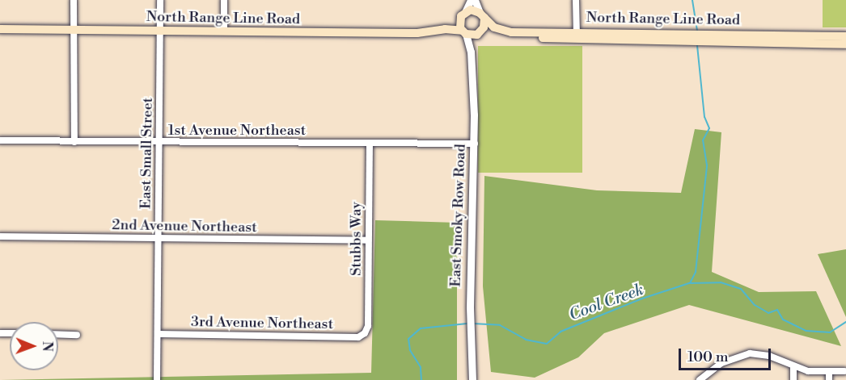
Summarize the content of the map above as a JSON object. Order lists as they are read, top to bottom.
{
  "streets": {
    "main road": ["North Range Line Road"],
    "street": [
      "1st Avenue Northeast",
      "East Small Street",
      "East Smoky Row Road",
      "2nd Avenue Northeast",
      "Stubbs Way",
      "3rd Avenue Northeast"
    ]
  },
  "crossings": [
    ["North Range Line Road", "East Small Street"],
    ["North Range Line Road", "East Smoky Row Road"],
    ["1st Avenue Northeast", "East Small Street"],
    ["1st Avenue Northeast", "East Smoky Row Road"],
    ["1st Avenue Northeast", "Stubbs Way"],
    ["East Small Street", "2nd Avenue Northeast"],
    ["East Small Street", "3rd Avenue Northeast"],
    ["2nd Avenue Northeast", "Stubbs Way"],
    ["Stubbs Way", "3rd Avenue Northeast"]
  ],
  "water": ["Cool Creek"],
  "scale_bar": "100 m",
  "north": "right"
}
